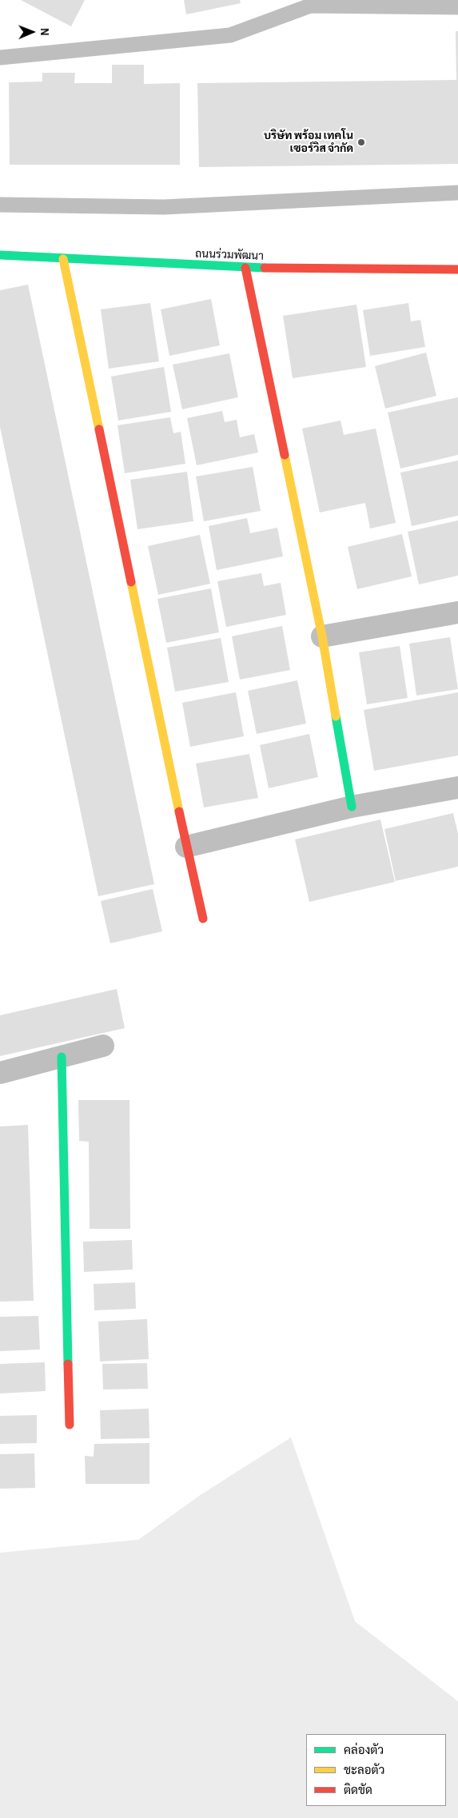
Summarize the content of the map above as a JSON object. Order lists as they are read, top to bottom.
{
  "streets": {
    "street": ["ถนนร่วมพัฒนา"]
  },
  "places": ["บริษัท พร้อม เทคโน เซอร์วิส จำกัด"],
  "legend": ["คล่องตัว", "ชะลอตัว", "ติดขัด"],
  "north": "right"
}
